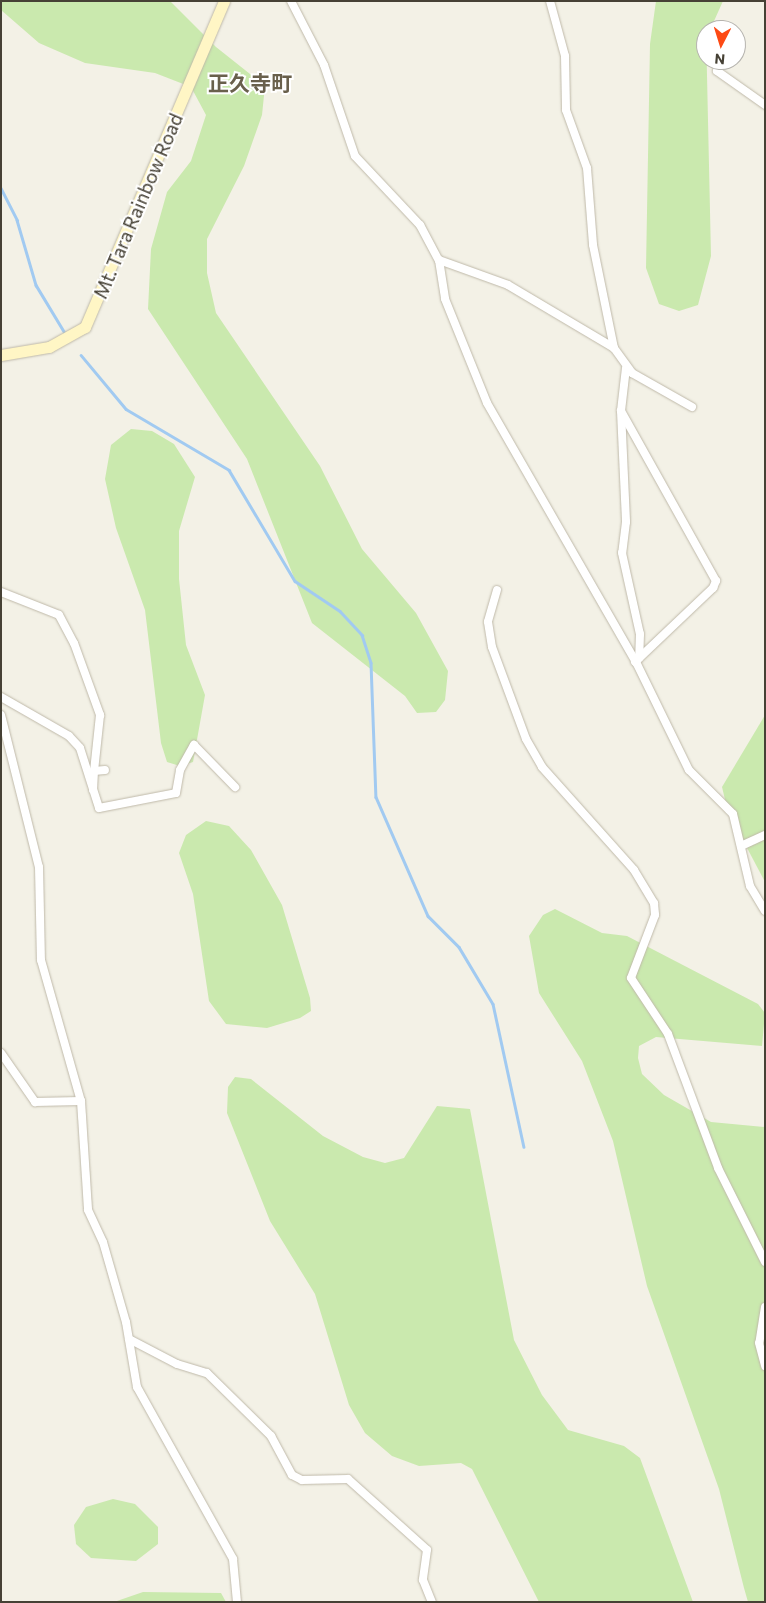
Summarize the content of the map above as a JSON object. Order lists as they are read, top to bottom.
{
  "streets": {
    "street": ["Mt. Tara Rainbow Road"]
  },
  "districts": ["正久寺町"],
  "north": "bottom"
}
